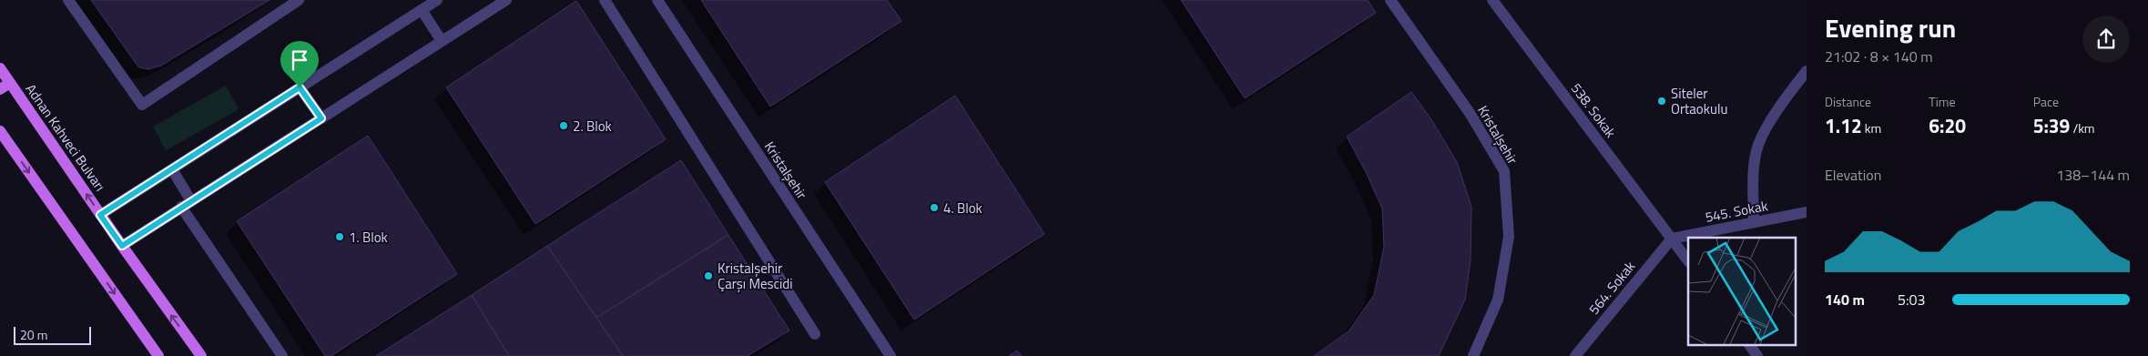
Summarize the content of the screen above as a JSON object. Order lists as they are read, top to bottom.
{
  "streets": {
    "main road": ["Adnan Kahveci Bulvarı"],
    "street": [
      "538. Sokak",
      "Kristalşehir",
      "545. Sokak",
      "564. Sokak"
    ]
  },
  "crossings": [
    ["538. Sokak", "545. Sokak"],
    ["538. Sokak", "564. Sokak"],
    ["545. Sokak", "564. Sokak"]
  ],
  "places": [
    "Siteler Ortaokulu",
    "2. Blok",
    "4. Blok",
    "1. Blok",
    "Kristalşehir Çarşı Mescidi"
  ],
  "scale_bar": "20 m",
  "page": {
    "heading": ["Evening run", "21:02 · 8 × 140 m"],
    "stats": [
      ["Distance", "1.12 km"],
      ["Time", "6:20"],
      ["Pace", "5:39 /km"]
    ],
    "chart": ["Elevation", "138–144 m"],
    "list": [
      {
        "name": "140 m",
        "note": "5:03"
      }
    ],
    "scale": "20 m"
  }
}
